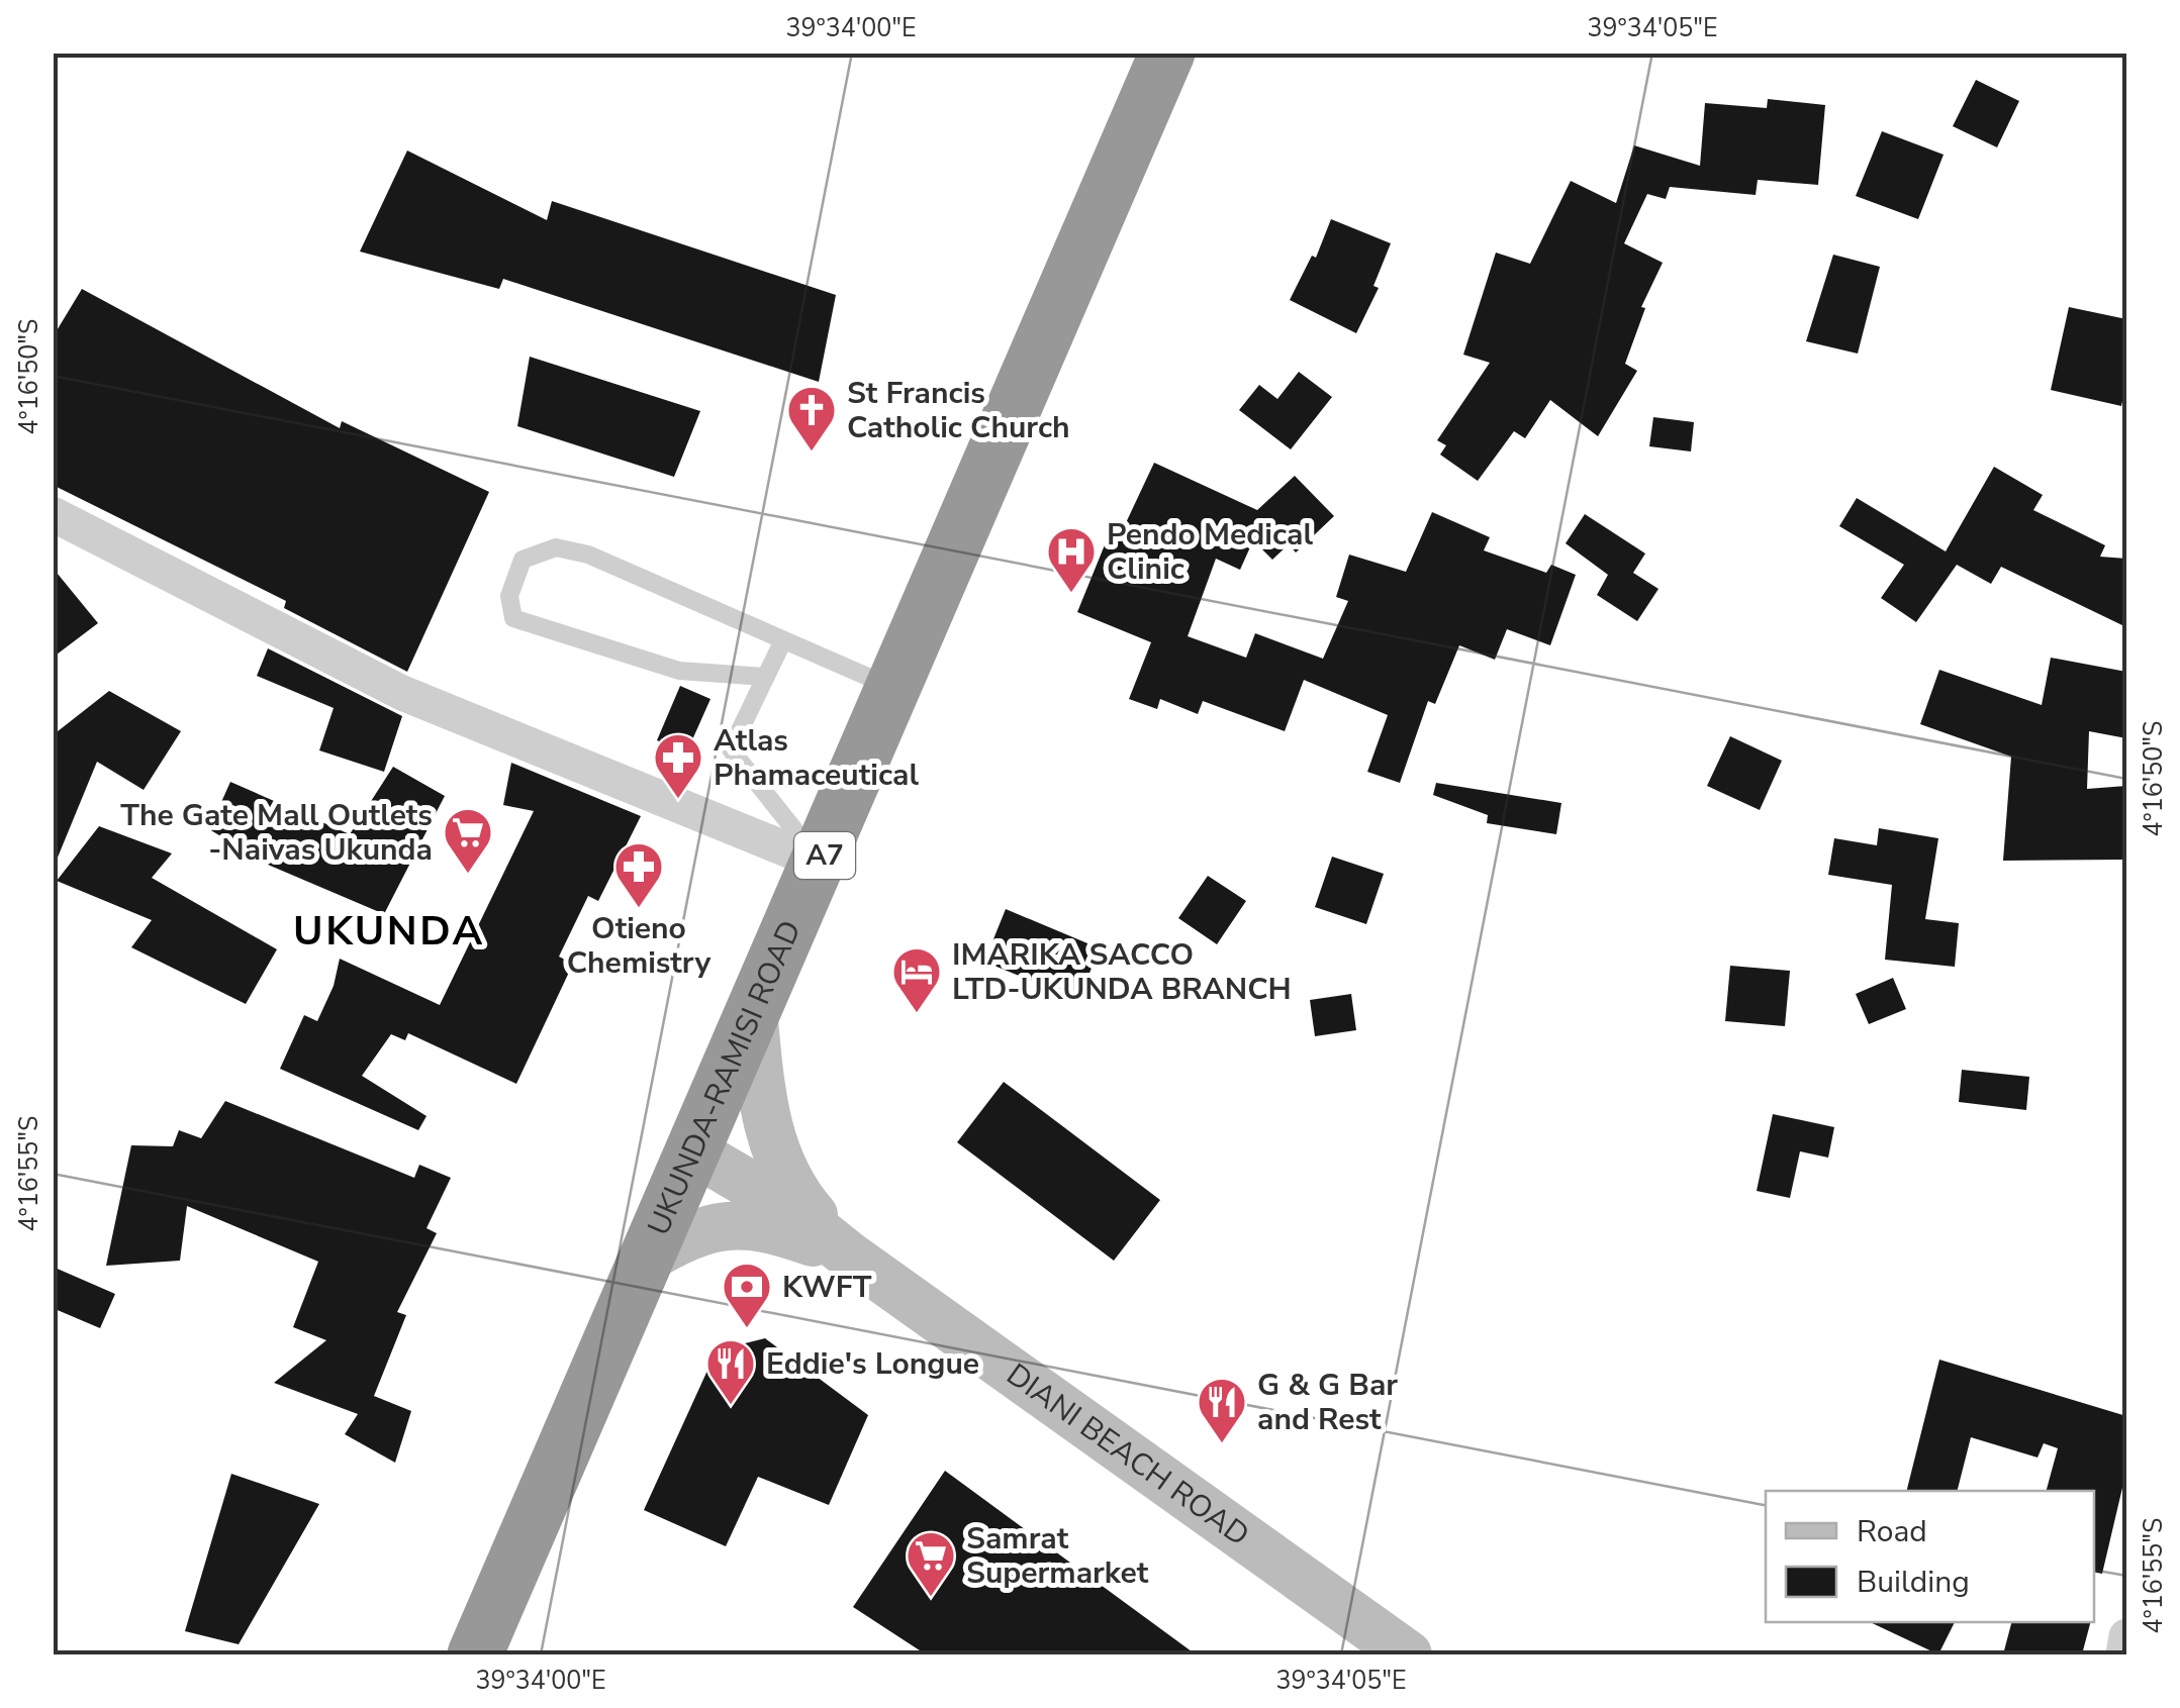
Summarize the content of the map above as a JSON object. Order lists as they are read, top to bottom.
{
  "streets": {
    "highway": ["A7", "UKUNDA-RAMISI ROAD"],
    "main road": ["DIANI BEACH ROAD"]
  },
  "districts": ["UKUNDA"],
  "places": {
    "church": ["St Francis Catholic Church"],
    "hospital": ["Pendo Medical Clinic"],
    "pharmacy": ["Atlas Phamaceutical", "Otieno Chemistry"],
    "supermarket": ["The Gate Mall Outlets -Naivas Ukunda", "Samrat Supermarket"],
    "hotel": ["IMARIKA SACCO LTD-UKUNDA BRANCH"],
    "bank": ["KWFT"],
    "restaurant": ["Eddie's Longue", "G & G Bar and Rest"]
  },
  "legend": ["Road", "Building"],
  "coordinates": [
    "39°34'00\"E",
    "39°34'05\"E",
    "4°16'50\"S",
    "4°16'55\"S"
  ]
}
